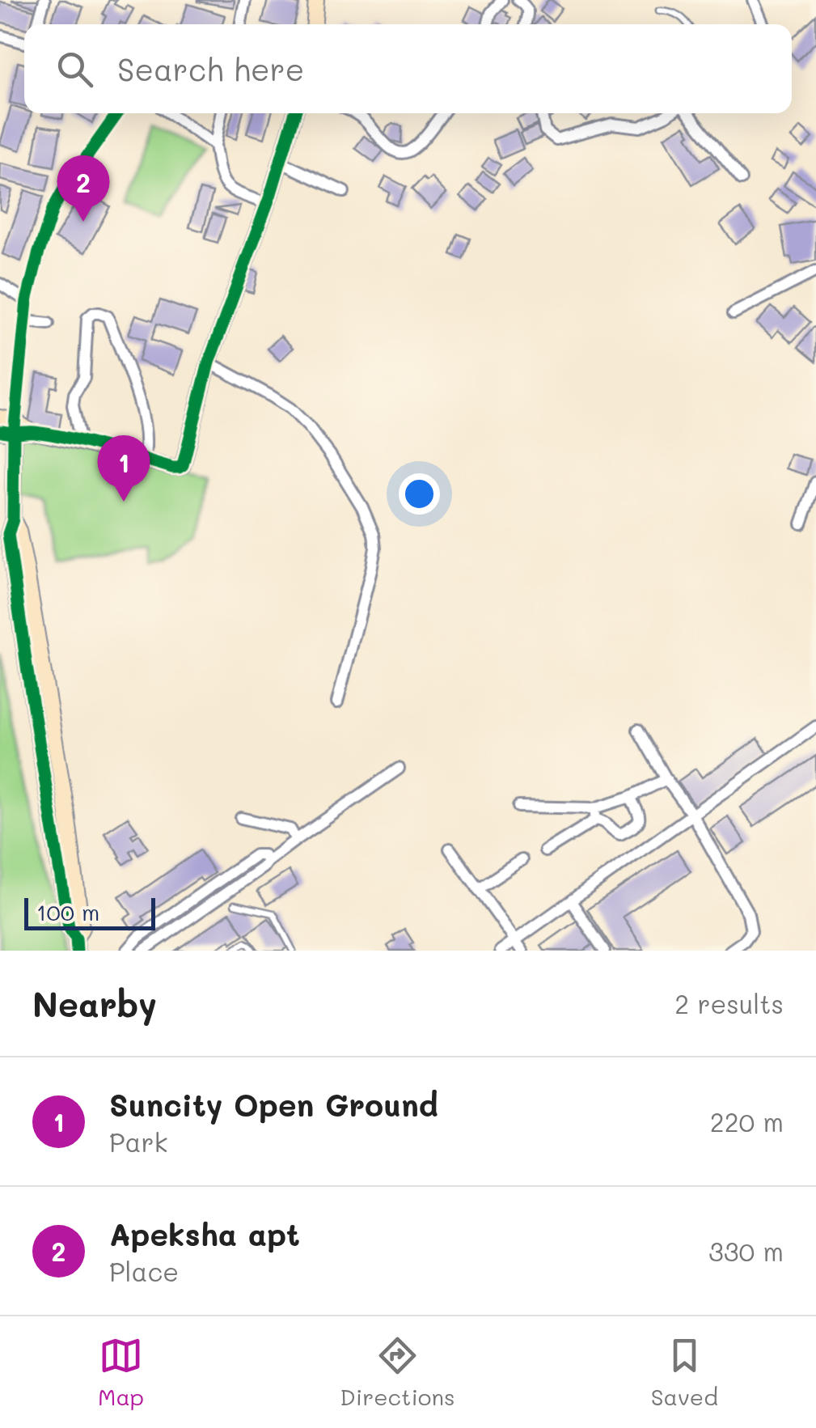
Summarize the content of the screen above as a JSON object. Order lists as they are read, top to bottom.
{
  "scale_bar": "100 m",
  "page": {
    "search": "Search here",
    "pins": ["2", "1"],
    "scale": "100 m",
    "heading": ["Nearby", "2 results"],
    "list": [
      {
        "mark": "1",
        "name": "Suncity Open Ground",
        "note": "Park",
        "value": "220 m"
      },
      {
        "mark": "2",
        "name": "Apeksha apt",
        "note": "Place",
        "value": "330 m"
      }
    ],
    "nav": ["Map", "Directions", "Saved"]
  }
}
